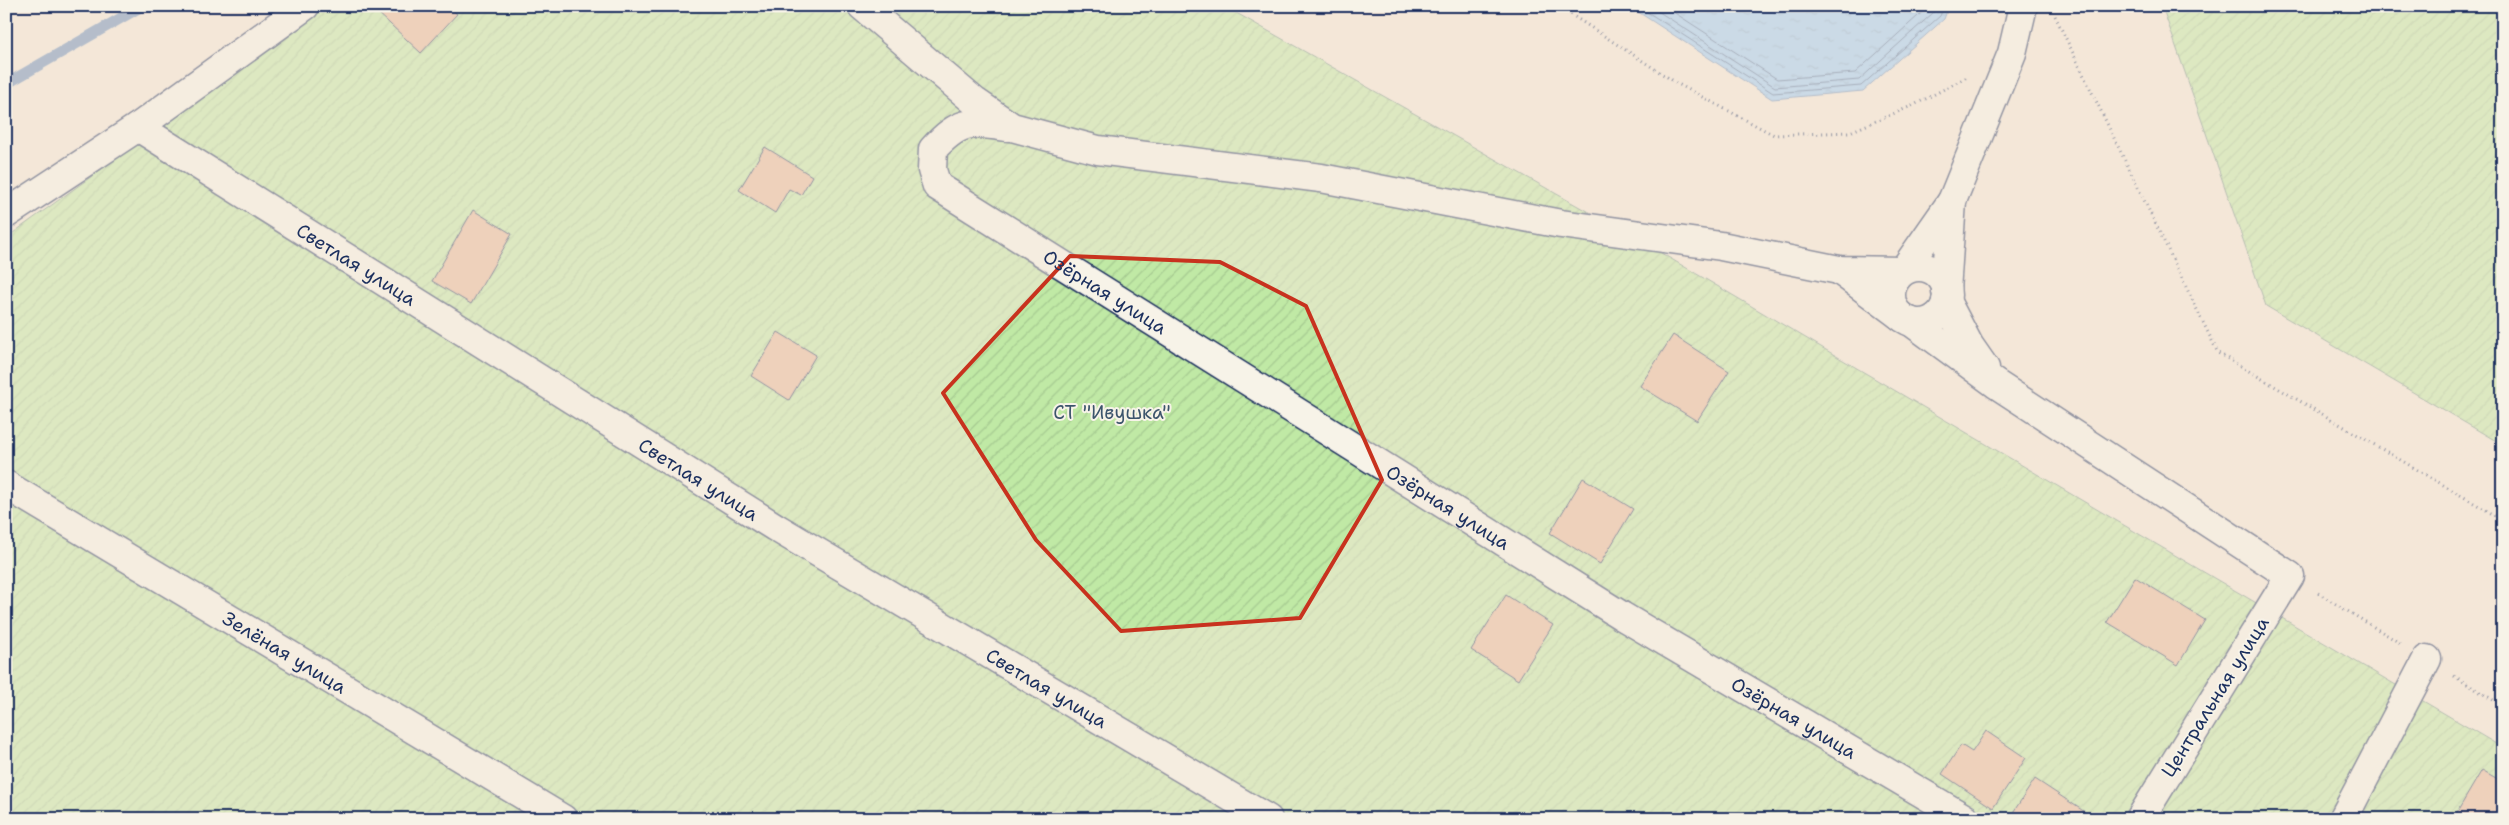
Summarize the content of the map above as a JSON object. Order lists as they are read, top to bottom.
{
  "streets": {
    "street": [
      "Светлая улица",
      "Озёрная улица",
      "Зелёная улица",
      "Центральная улица"
    ]
  },
  "parks": ["СТ \"Ивушка\""]
}
